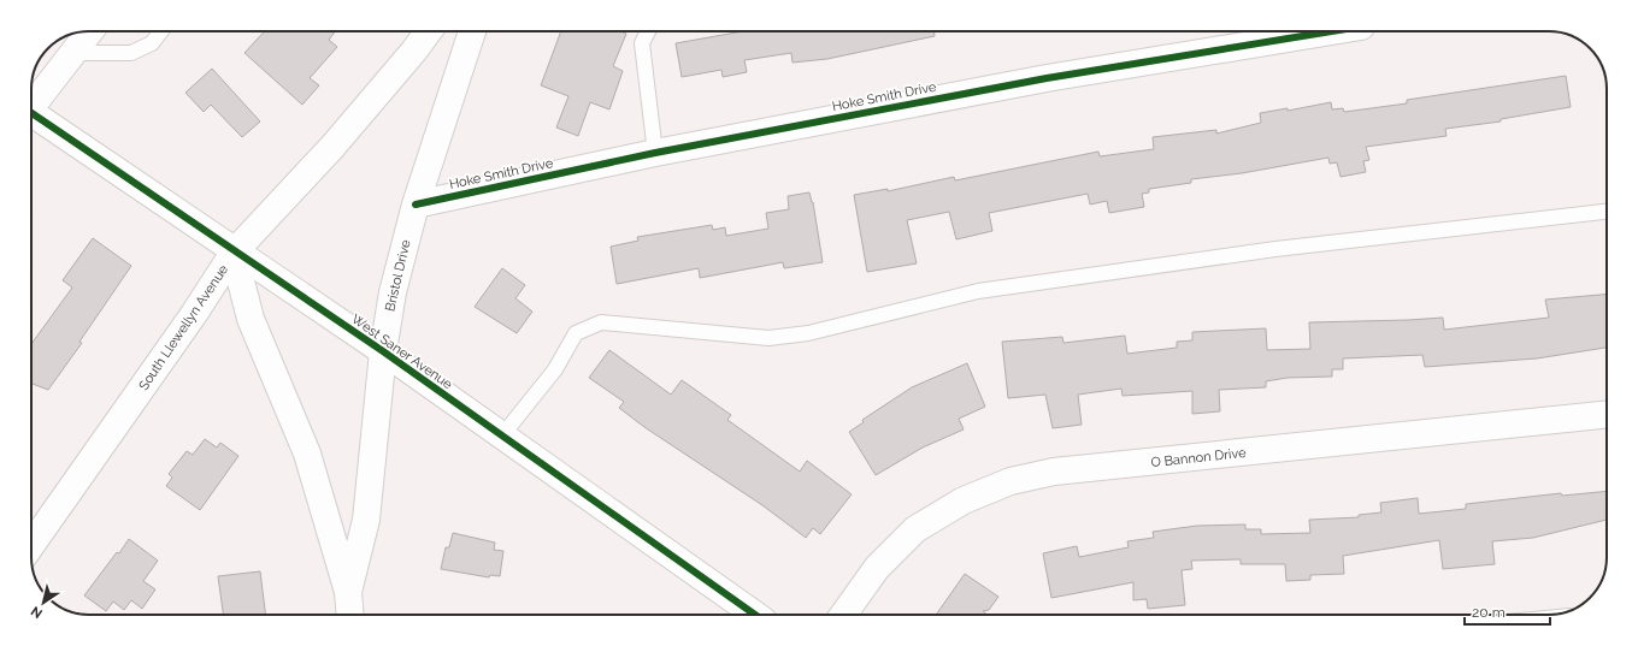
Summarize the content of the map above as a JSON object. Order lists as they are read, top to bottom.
{
  "streets": {
    "street": [
      "Hoke Smith Drive",
      "Bristol Drive",
      "South Llewellyn Avenue",
      "West Saner Avenue",
      "O Bannon Drive"
    ]
  },
  "crossings": [
    ["Hoke Smith Drive", "Bristol Drive"],
    ["Bristol Drive", "South Llewellyn Avenue"],
    ["Bristol Drive", "West Saner Avenue"],
    ["South Llewellyn Avenue", "West Saner Avenue"]
  ],
  "scale_bar": "20 m",
  "north": "bottom left"
}
